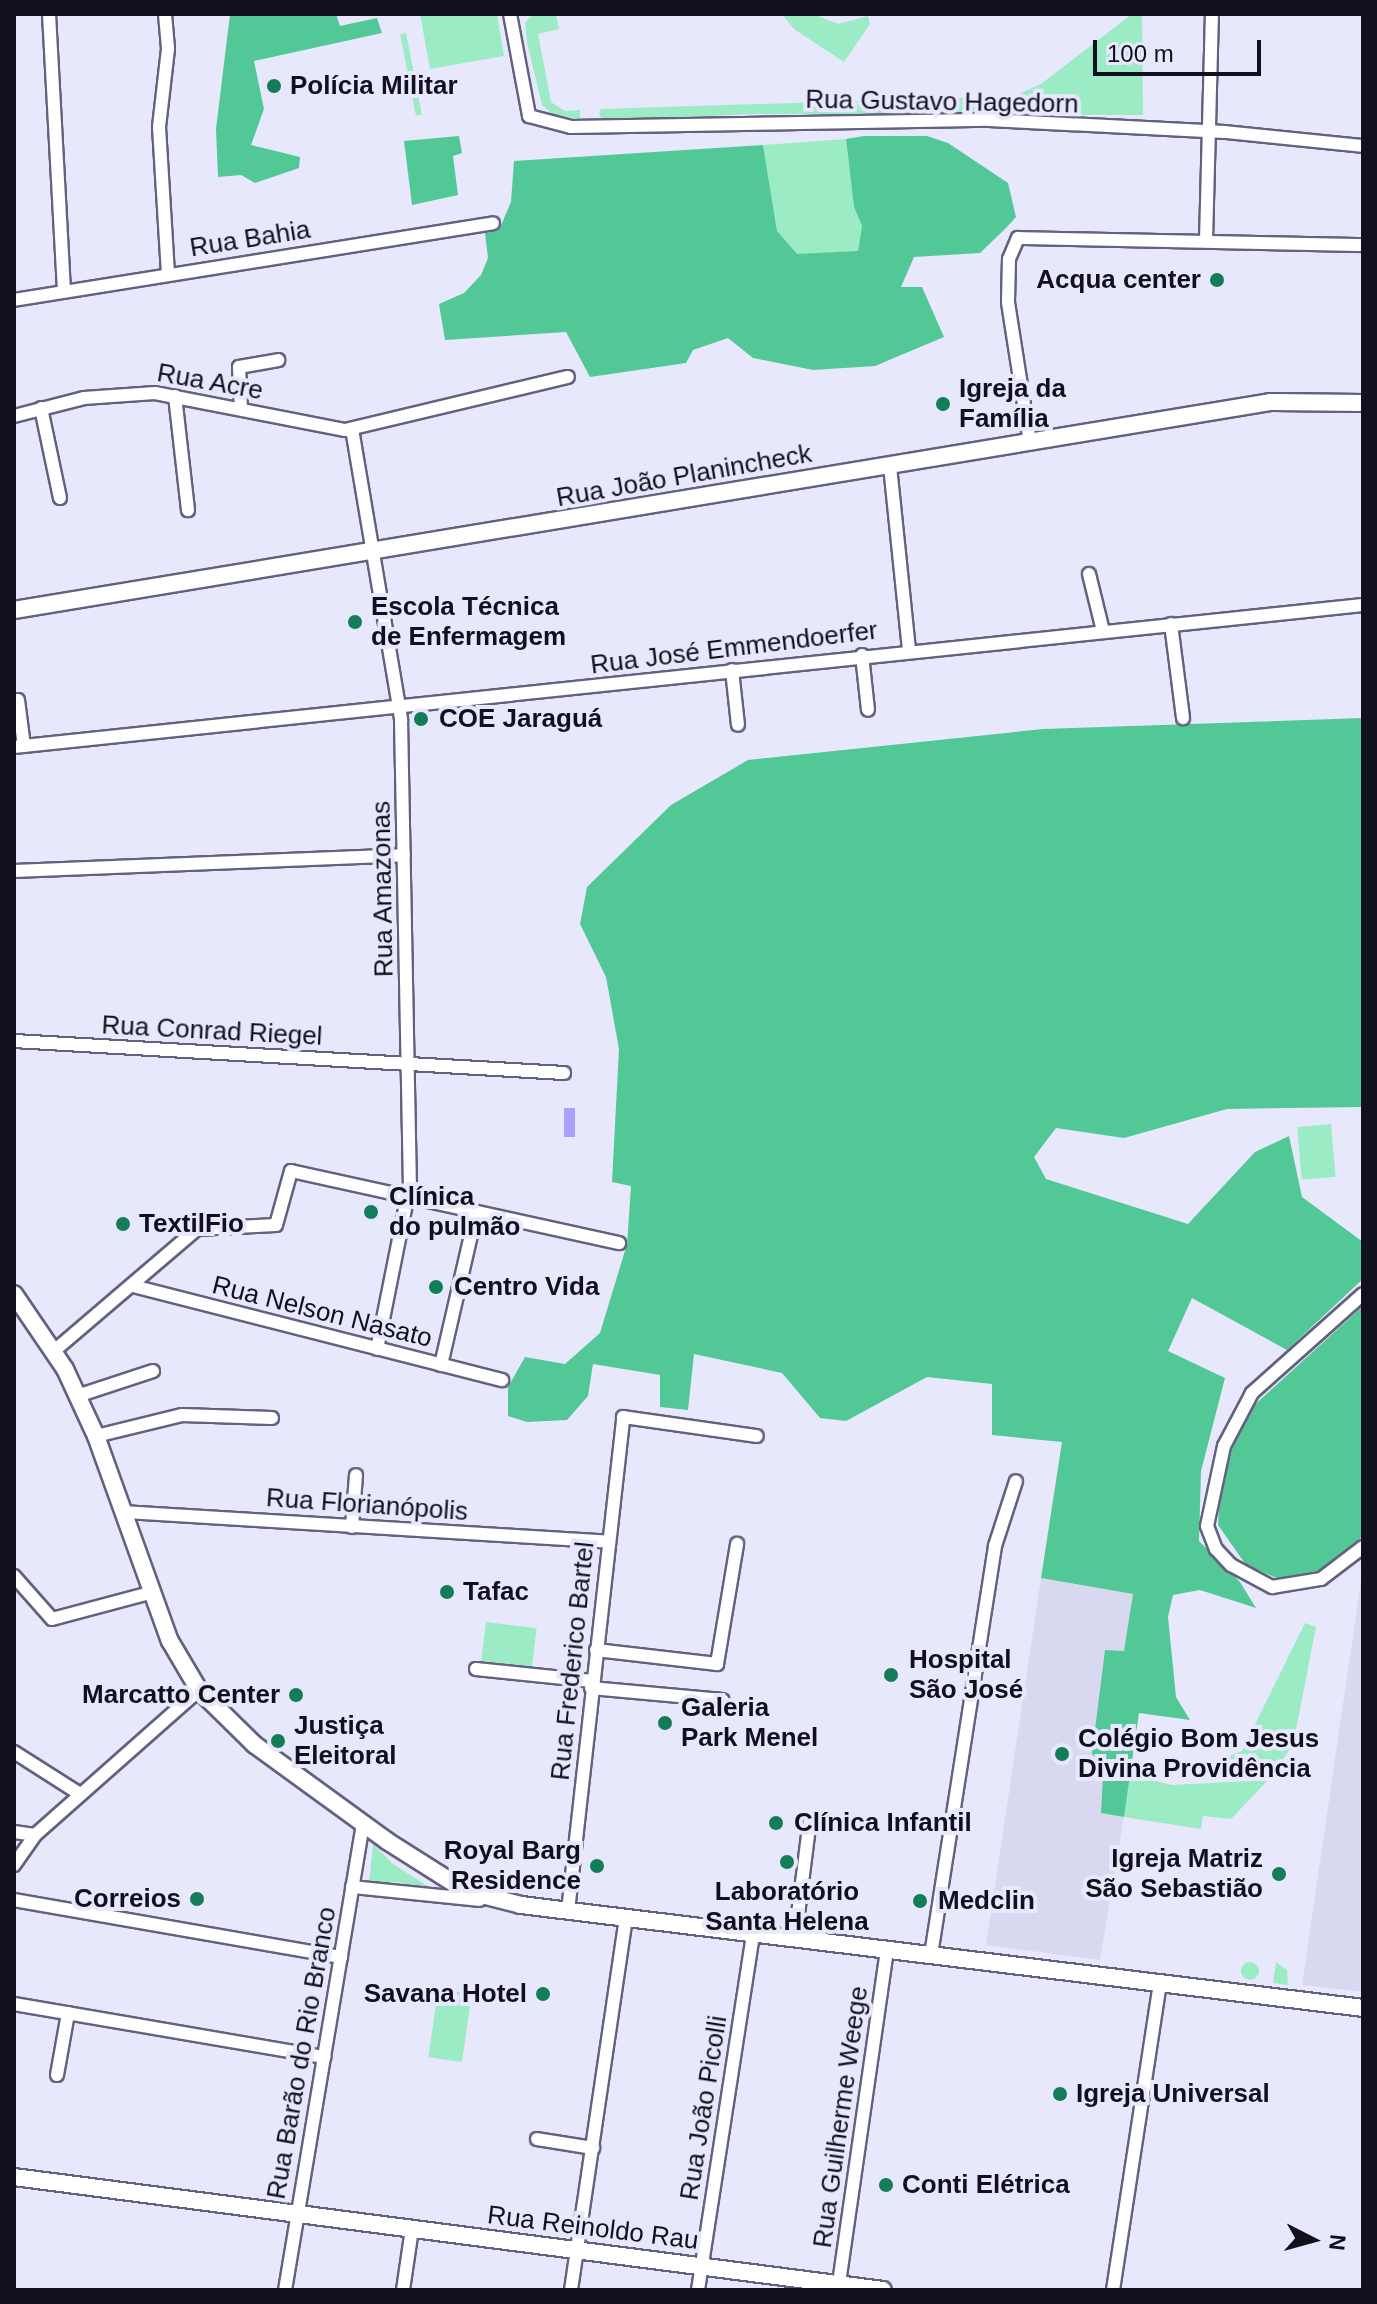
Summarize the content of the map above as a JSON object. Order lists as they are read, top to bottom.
{
  "streets": {
    "main road": ["Rua João Planincheck", "Rua Reinoldo Rau"],
    "street": [
      "Rua Gustavo Hagedorn",
      "Rua Bahia",
      "Rua Acre",
      "Rua José Emmendoerfer",
      "Rua Amazonas",
      "Rua Conrad Riegel",
      "Rua Nelson Nasato",
      "Rua Florianópolis",
      "Rua Frederico Bartel",
      "Rua Barão do Rio Branco",
      "Rua João Picolli",
      "Rua Guilherme Weege"
    ]
  },
  "crossings": [
    ["Rua Acre", "Rua Amazonas"],
    ["Rua João Planincheck", "Rua Amazonas"],
    ["Rua José Emmendoerfer", "Rua Amazonas"],
    ["Rua Amazonas", "Rua Conrad Riegel"],
    ["Rua Amazonas", "Rua Nelson Nasato"],
    ["Rua Florianópolis", "Rua Frederico Bartel"],
    ["Rua Barão do Rio Branco", "Rua Reinoldo Rau"],
    ["Rua João Picolli", "Rua Reinoldo Rau"],
    ["Rua Guilherme Weege", "Rua Reinoldo Rau"]
  ],
  "places": [
    "Polícia Militar",
    "Acqua center",
    "Igreja da Família",
    "Escola Técnica de Enfermagem",
    "COE Jaraguá",
    "Clínica do pulmão",
    "TextilFio",
    "Centro Vida",
    "Tafac",
    "Hospital São José",
    "Marcatto Center",
    "Galeria Park Menel",
    "Justiça Eleitoral",
    "Colégio Bom Jesus Divina Providência",
    "Clínica Infantil",
    "Laboratório Santa Helena",
    "Royal Barg Residence",
    "Igreja Matriz São Sebastião",
    "Correios",
    "Medclin",
    "Savana Hotel",
    "Igreja Universal",
    "Conti Elétrica"
  ],
  "scale_bar": "100 m",
  "north": "right"
}
